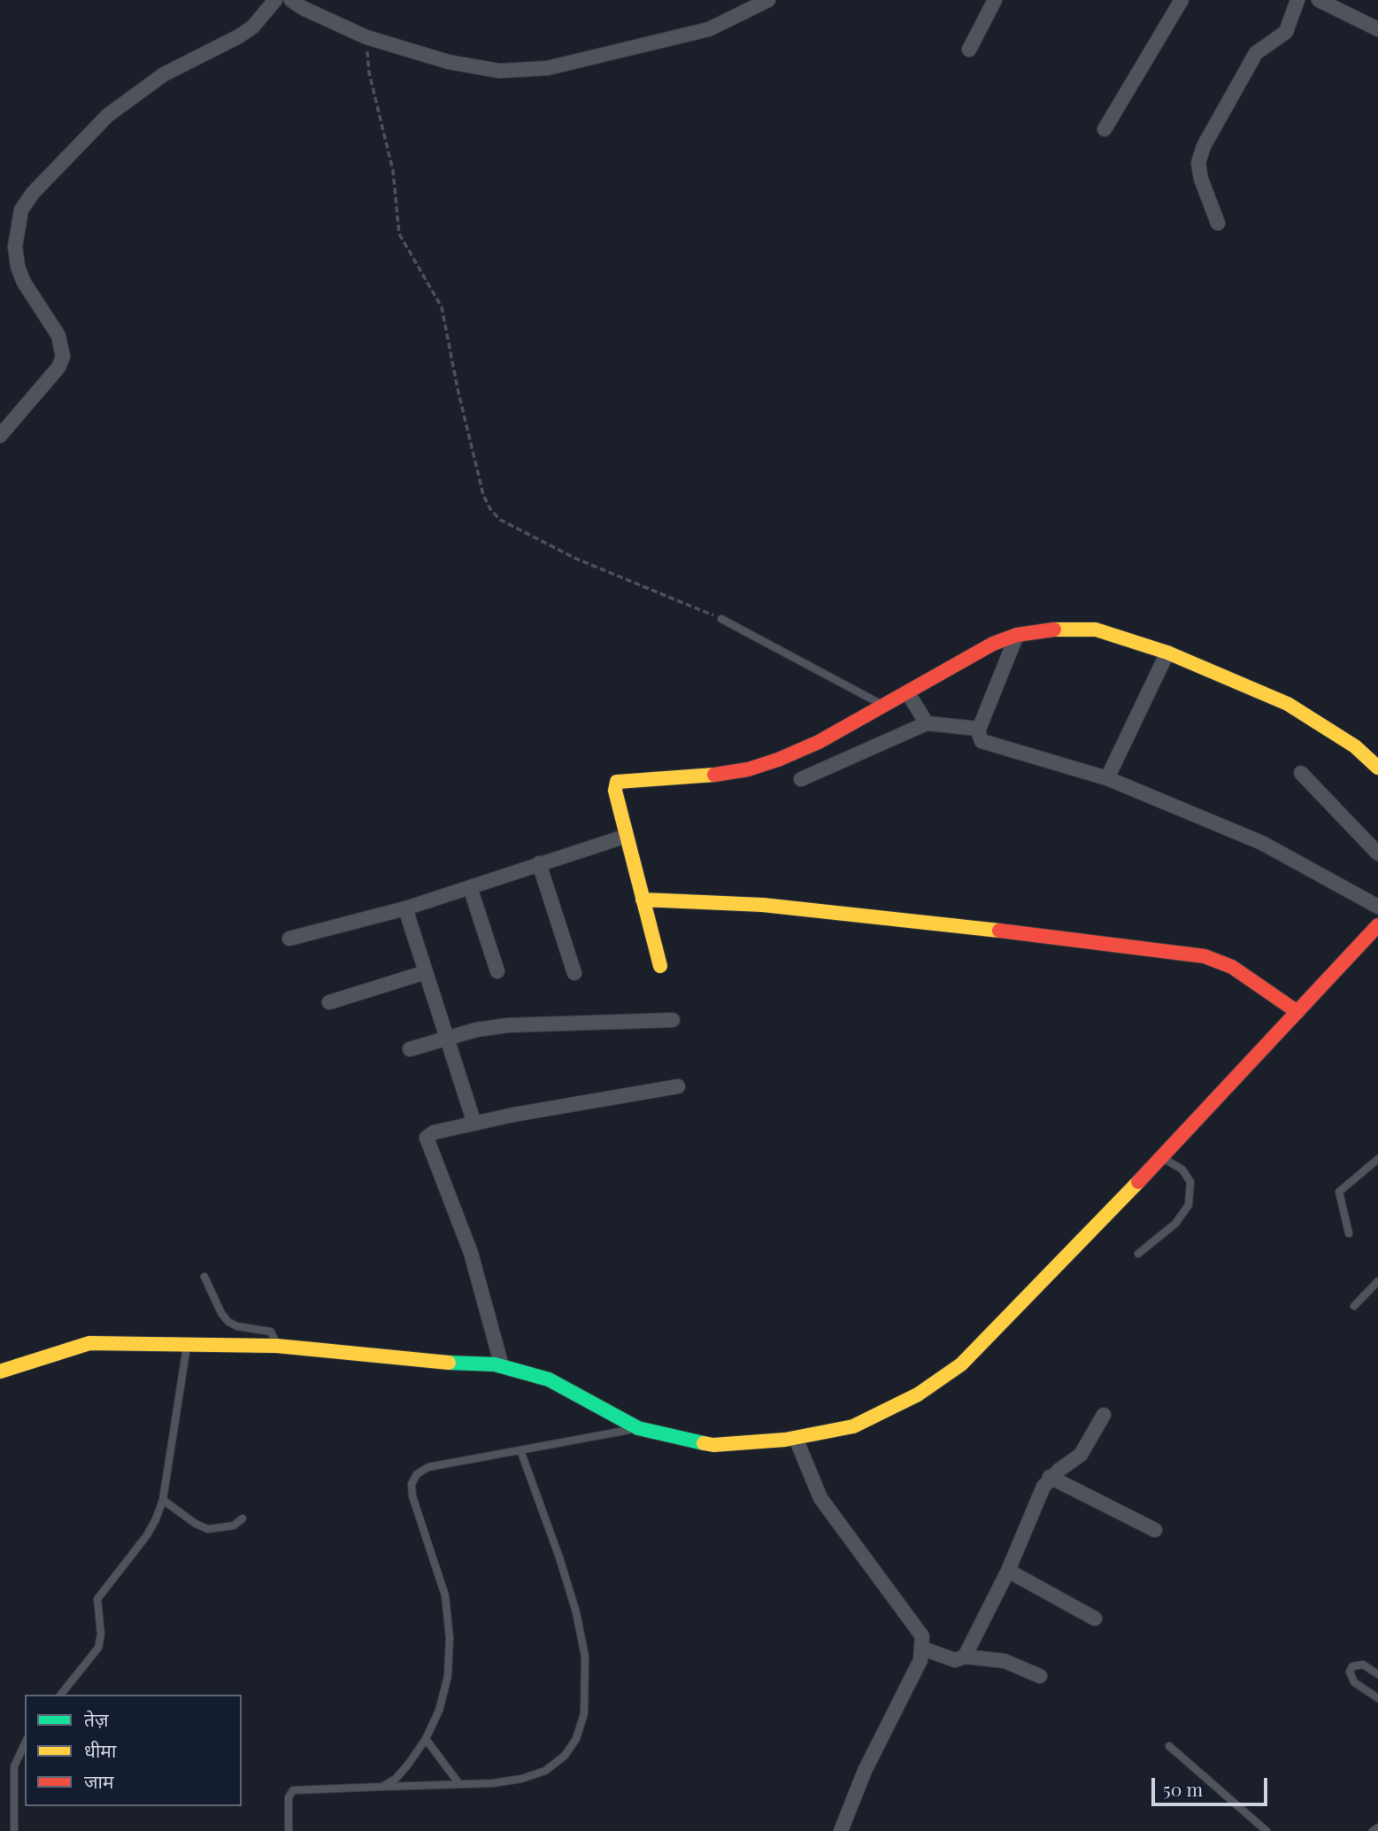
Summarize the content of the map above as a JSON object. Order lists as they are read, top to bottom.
{
  "legend": ["तेज़", "धीमा", "जाम"],
  "scale_bar": "50 m"
}
